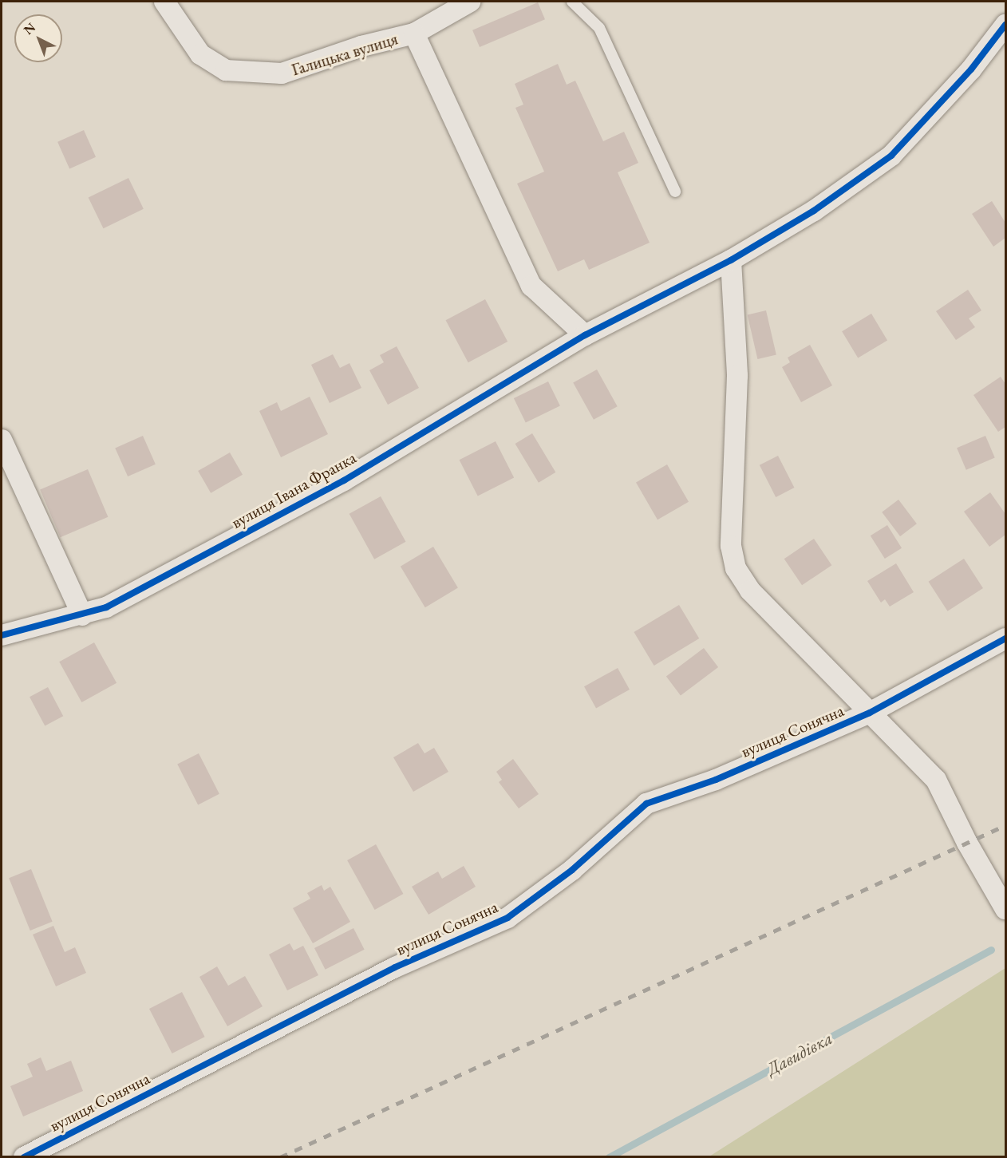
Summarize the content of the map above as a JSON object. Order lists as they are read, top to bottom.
{
  "streets": {
    "street": ["Галицька вулиця", "вулиця Івана Франка", "вулиця Сонячна"]
  },
  "water": ["Давидівка"],
  "north": "top left"
}
